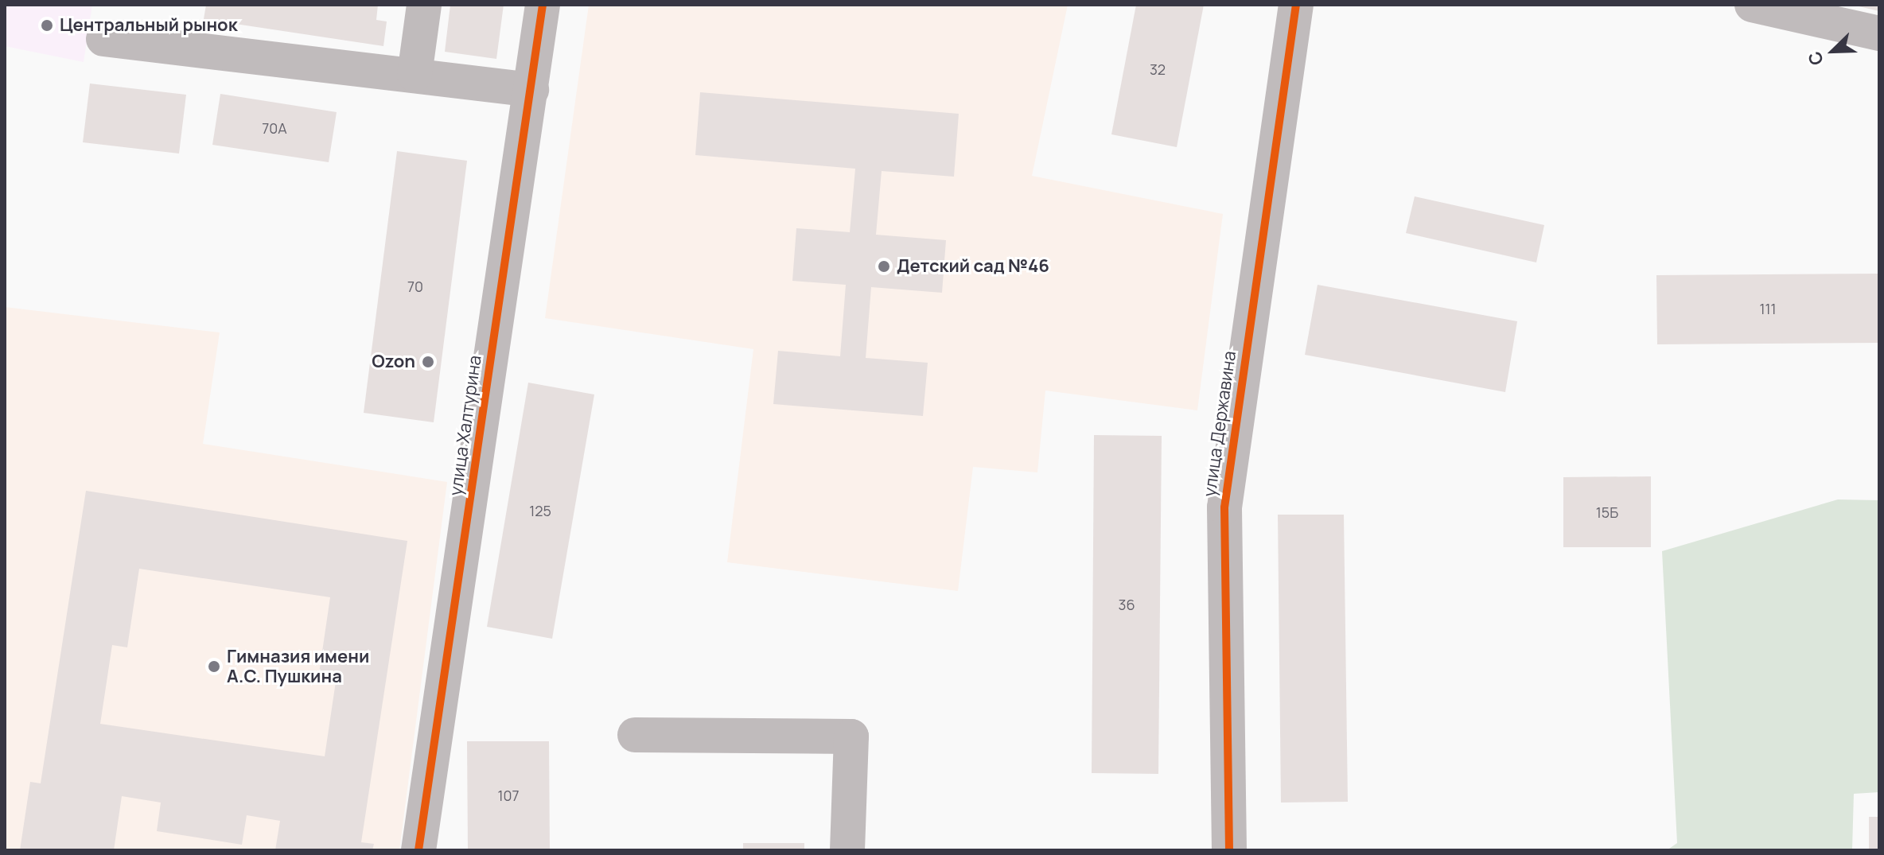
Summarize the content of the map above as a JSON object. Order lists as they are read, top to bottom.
{
  "streets": {
    "street": ["улица Державина", "улица Халтурина"]
  },
  "places": [
    "Центральный рынок",
    "Детский сад №46",
    "Ozon",
    "Гимназия имени А.С. Пушкина"
  ],
  "house_numbers": [
    "32",
    "70А",
    "70",
    "111",
    "125",
    "15Б",
    "36",
    "107"
  ],
  "north": "bottom left"
}
